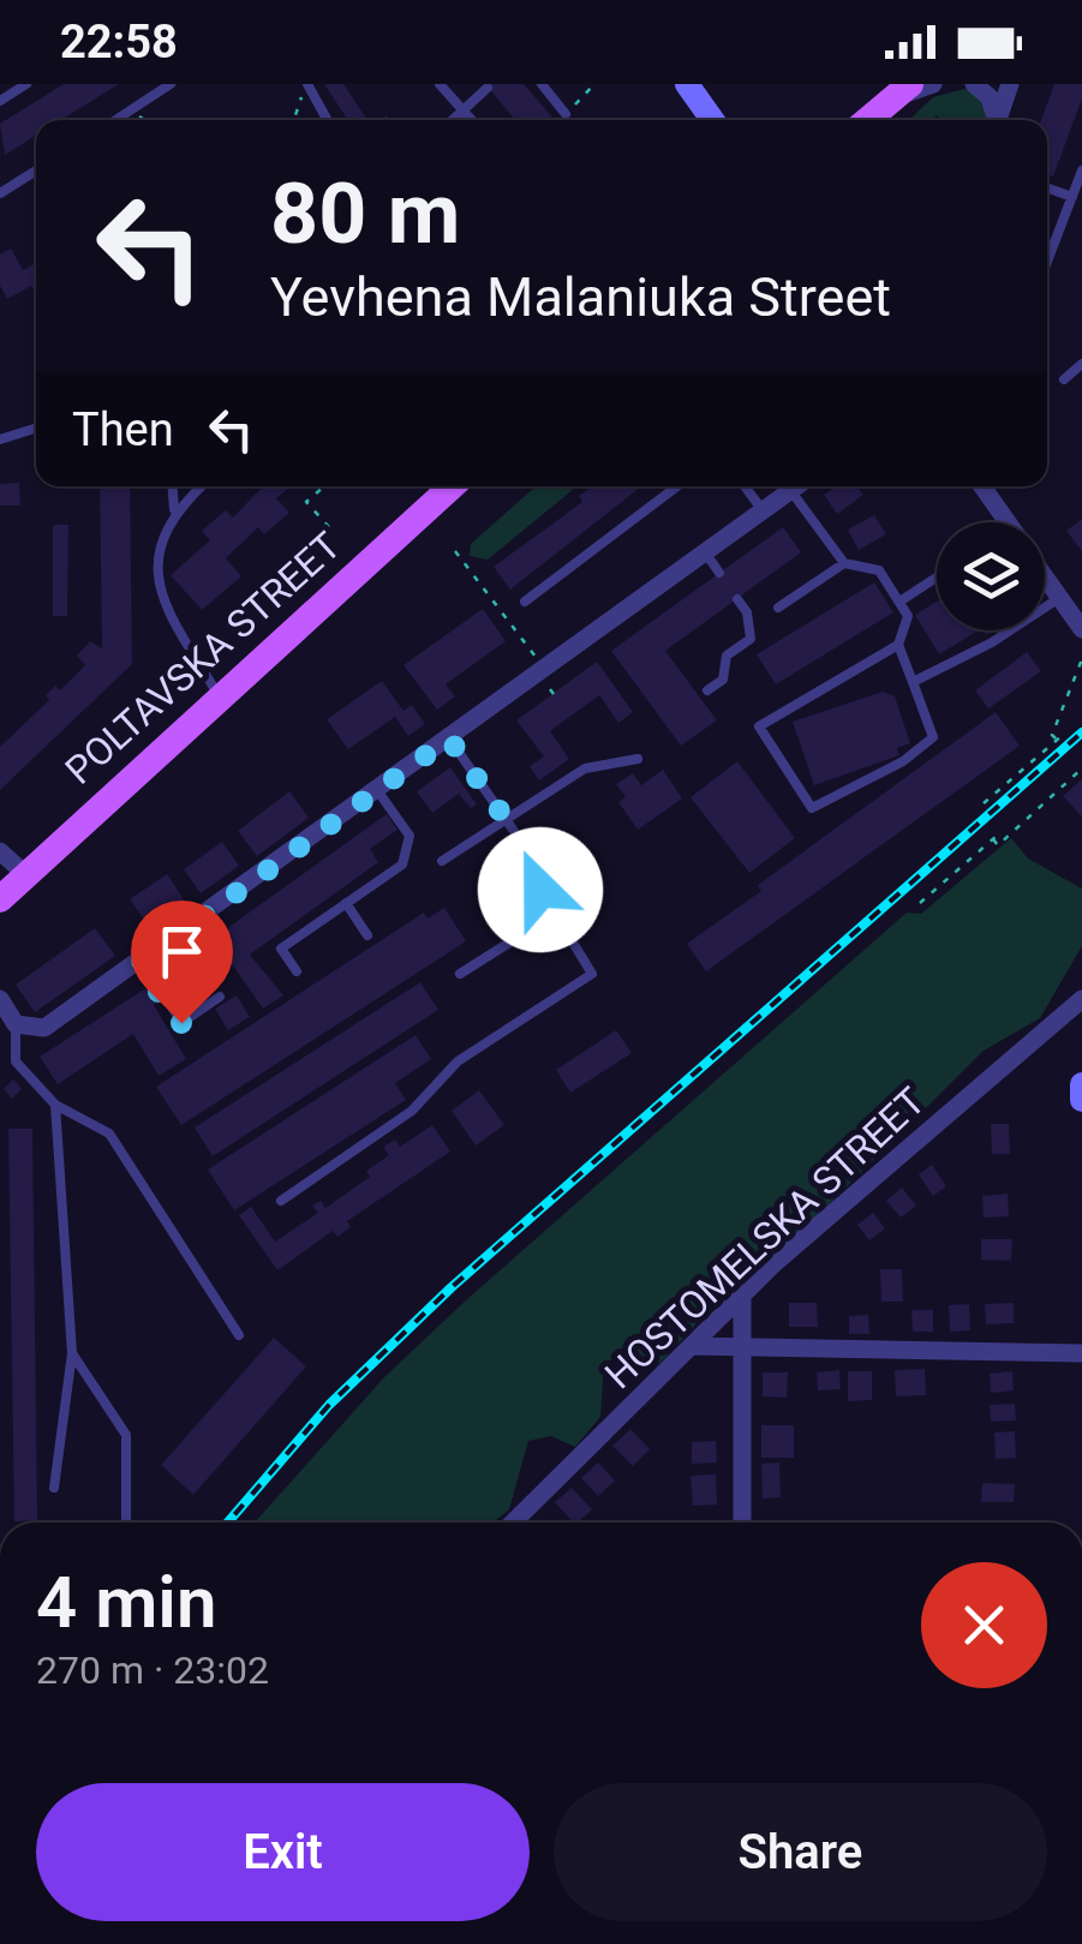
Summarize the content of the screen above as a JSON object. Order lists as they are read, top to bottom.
{
  "streets": {
    "main road": ["POLTAVSKA STREET"],
    "street": ["HOSTOMELSKA STREET"]
  },
  "page": {
    "status": "22:58",
    "turn": ["80 m", "Yevhena Malaniuka Street"],
    "then": "Then",
    "heading": ["4 min", "270 m · 23:02"],
    "buttons": ["Exit", "Share"]
  }
}
